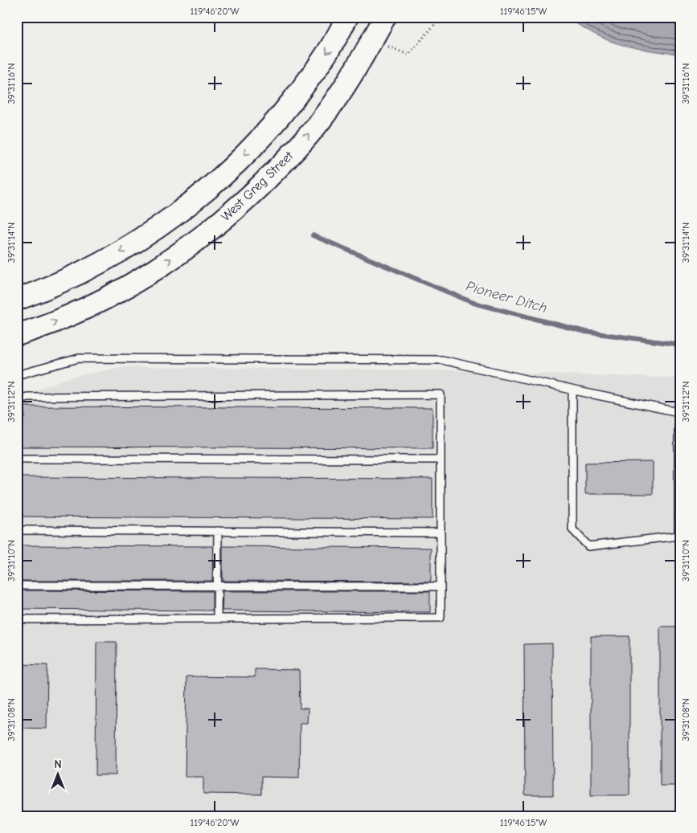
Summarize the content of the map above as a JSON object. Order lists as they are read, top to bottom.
{
  "streets": {
    "main road": ["West Greg Street"]
  },
  "water": ["Pioneer Ditch"],
  "north": "top",
  "coordinates": [
    "119°46'20\"W",
    "119°46'15\"W",
    "39°31'16\"N",
    "39°31'14\"N",
    "39°31'12\"N",
    "39°31'10\"N",
    "39°31'08\"N"
  ]
}
